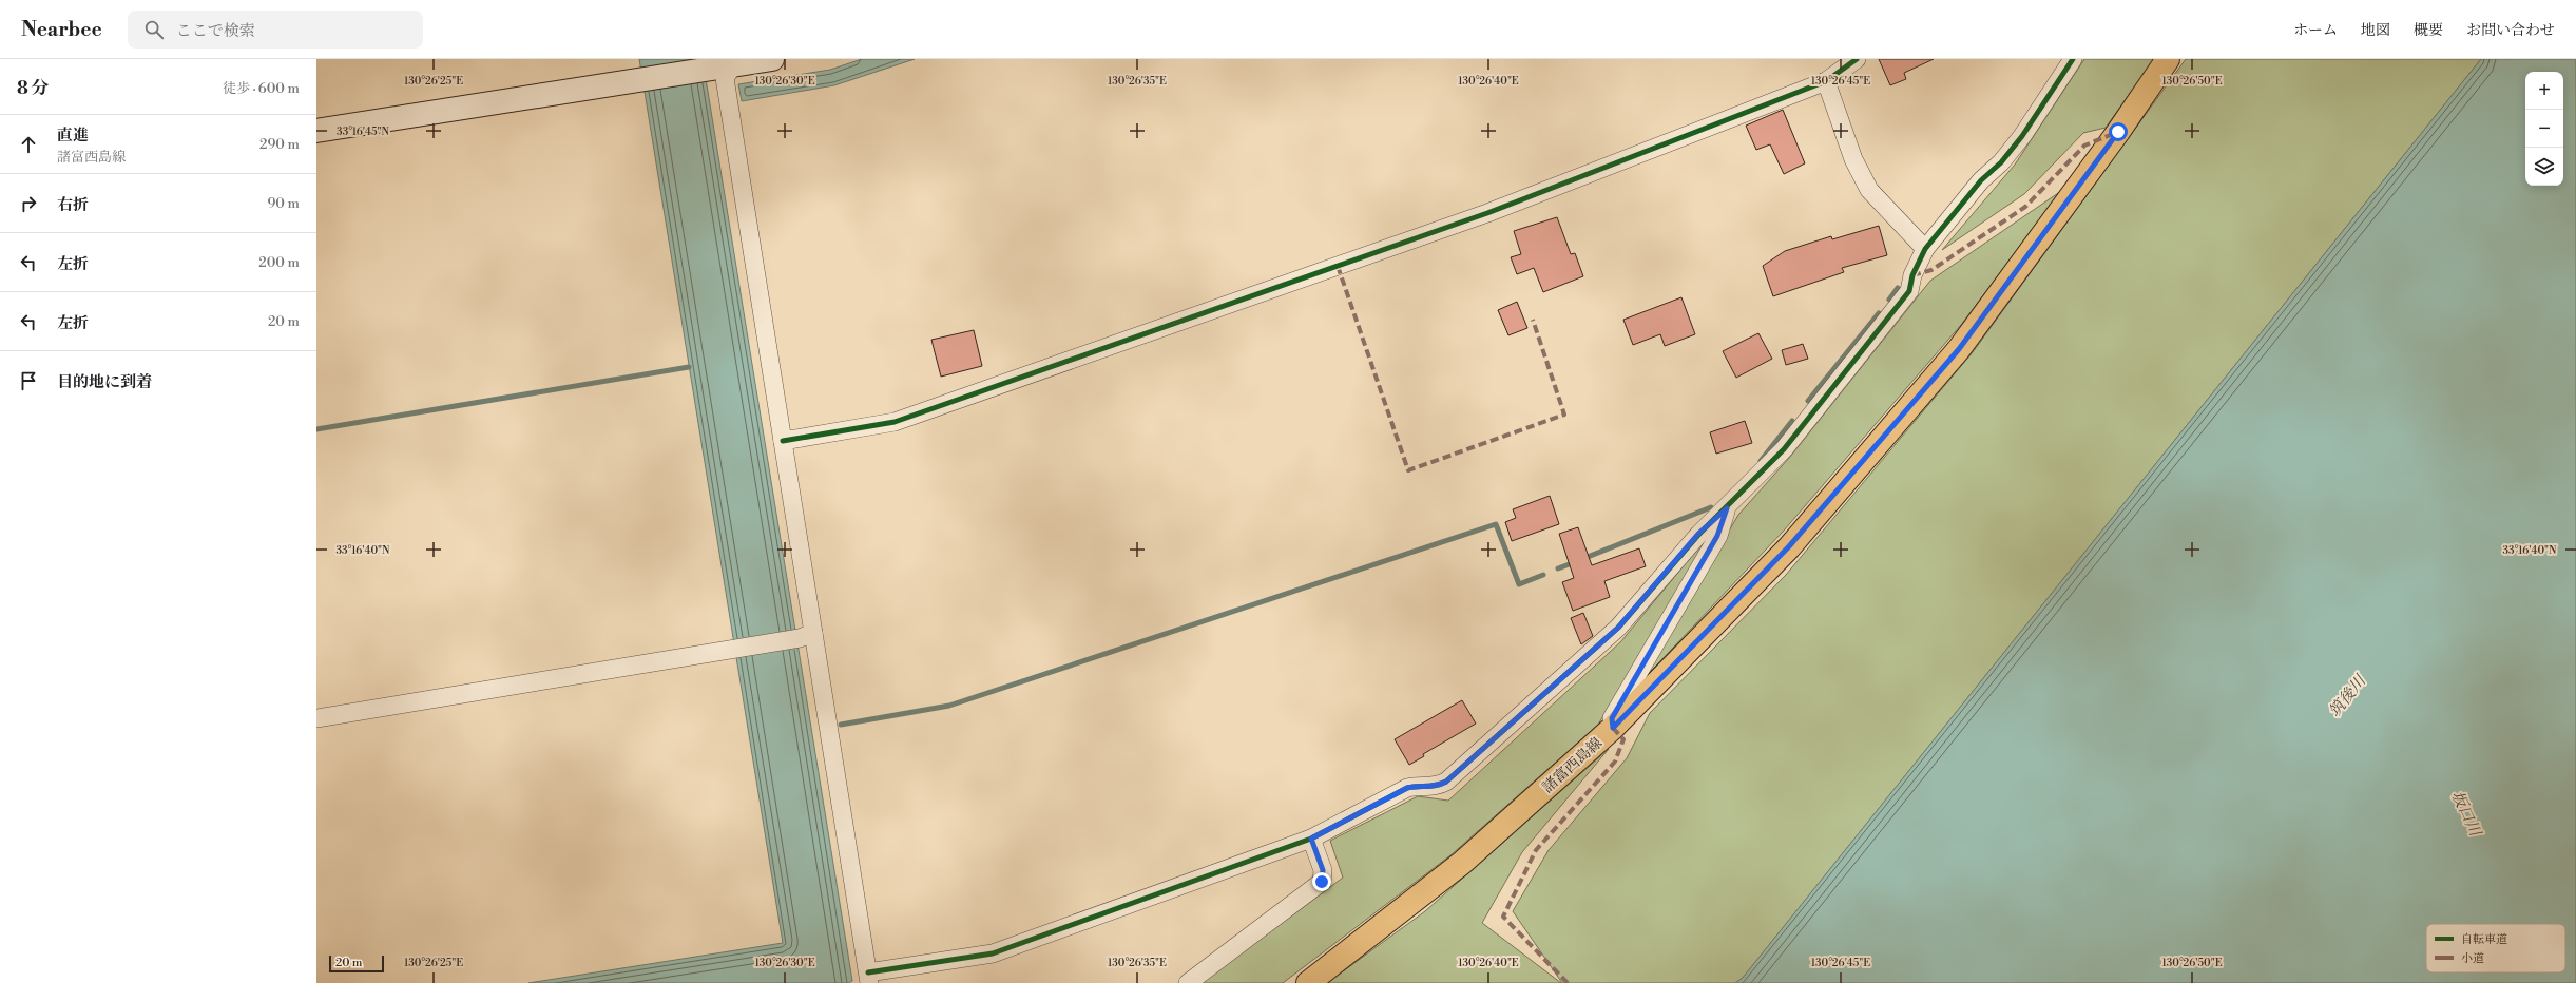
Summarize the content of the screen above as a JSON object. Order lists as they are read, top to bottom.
{
  "streets": {
    "main road": ["諸富西島線"]
  },
  "water": ["筑後川", "坂口川"],
  "legend": ["自転車道", "小道"],
  "scale_bar": "20 m",
  "page": {
    "header": "Nearbee",
    "search": "ここで検索",
    "nav": [
      "ホーム",
      "地図",
      "概要",
      "お問い合わせ"
    ],
    "heading": ["8 分", "徒歩 · 600 m"],
    "map_buttons": ["+", "−"],
    "list": [
      ["直進", "諸富西島線", "290 m"],
      ["右折", "90 m"],
      ["左折", "200 m"],
      ["左折", "20 m"],
      "目的地に到着"
    ],
    "scale": "20 m"
  },
  "coordinates": [
    "130°26'25\"E",
    "130°26'30\"E",
    "130°26'35\"E",
    "130°26'40\"E",
    "130°26'45\"E",
    "130°26'50\"E",
    "33°16'45\"N",
    "33°16'40\"N"
  ]
}
